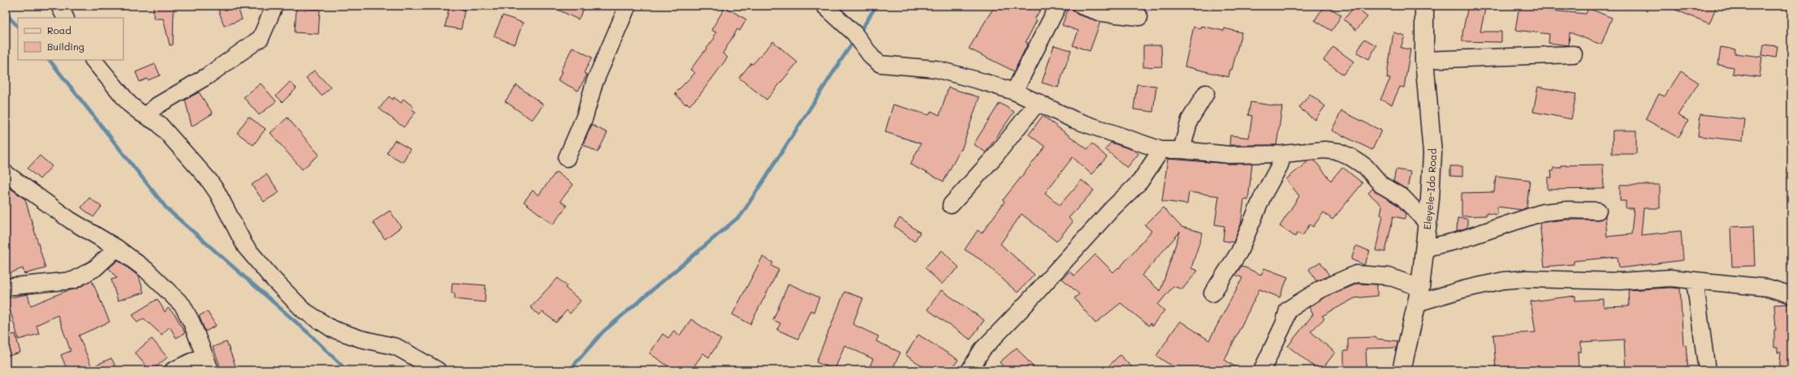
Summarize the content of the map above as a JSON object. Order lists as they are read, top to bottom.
{
  "streets": {
    "main road": ["Eleyele-Ido Road"]
  },
  "legend": ["Road", "Building"]
}
